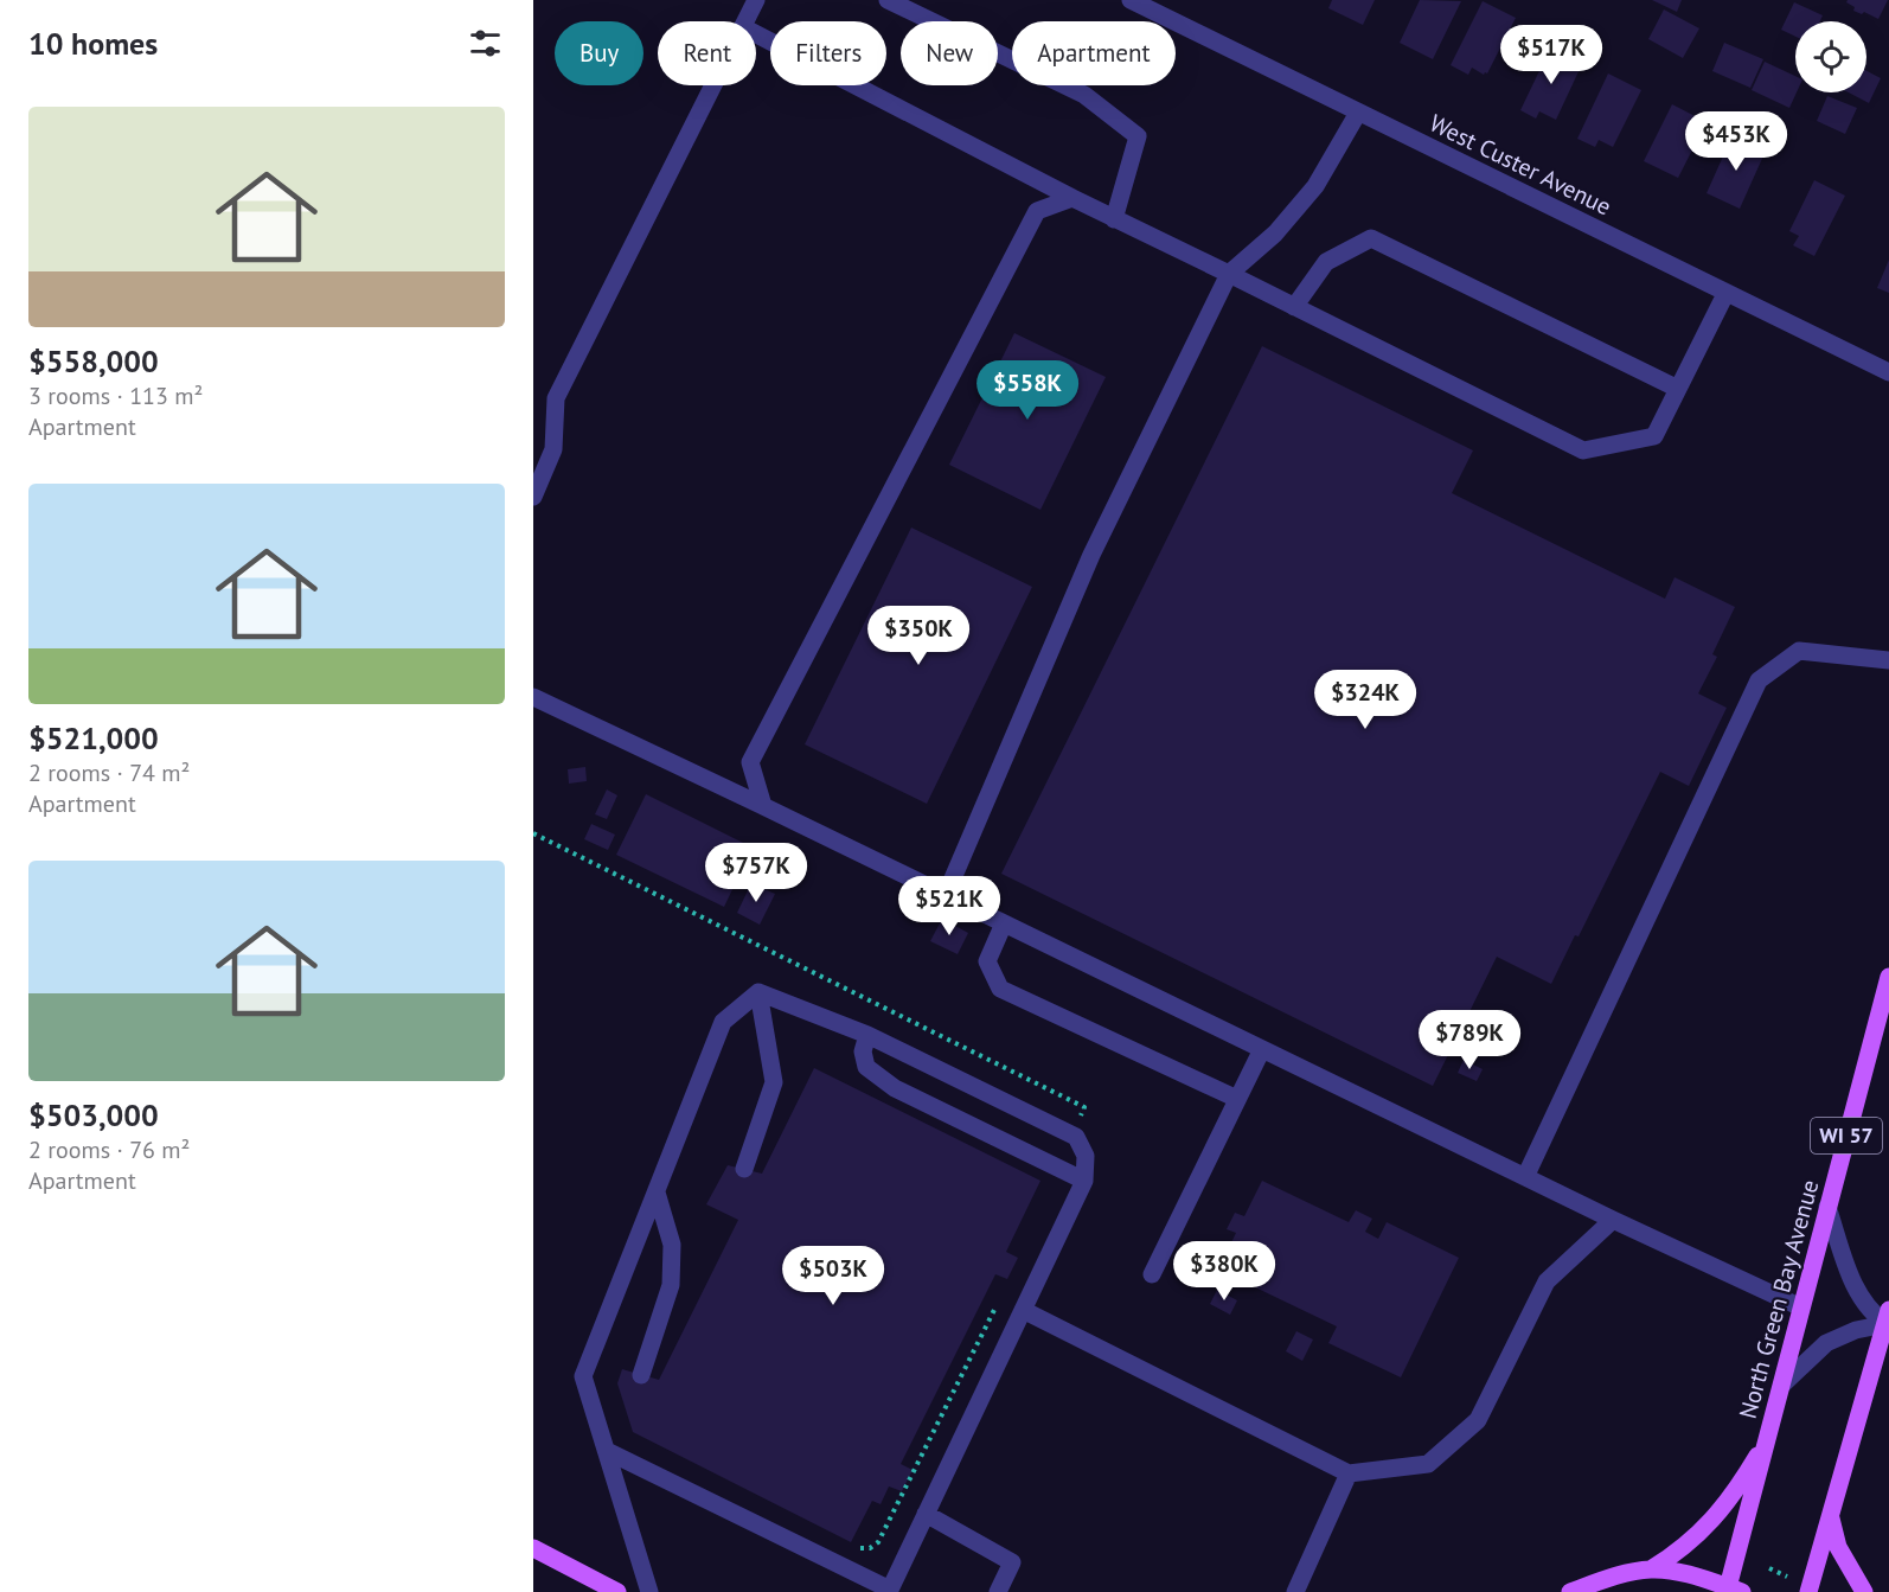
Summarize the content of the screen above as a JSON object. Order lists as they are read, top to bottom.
{
  "streets": {
    "main road": ["WI 57", "North Green Bay Avenue"],
    "street": ["West Custer Avenue"]
  },
  "page": {
    "heading": "10 homes",
    "chip": [
      "Buy",
      "Rent",
      "Filters",
      "New",
      "Apartment"
    ],
    "price": [
      "$517K",
      "$453K",
      "$558K",
      "$350K",
      "$324K",
      "$757K",
      "$521K",
      "$789K",
      "$380K",
      "$503K"
    ],
    "list": [
      {
        "name": "$558,000",
        "note": "3 rooms · 113 m² · Apartment"
      },
      {
        "name": "$521,000",
        "note": "2 rooms · 74 m² · Apartment"
      },
      {
        "name": "$503,000",
        "note": "2 rooms · 76 m² · Apartment"
      }
    ]
  }
}
